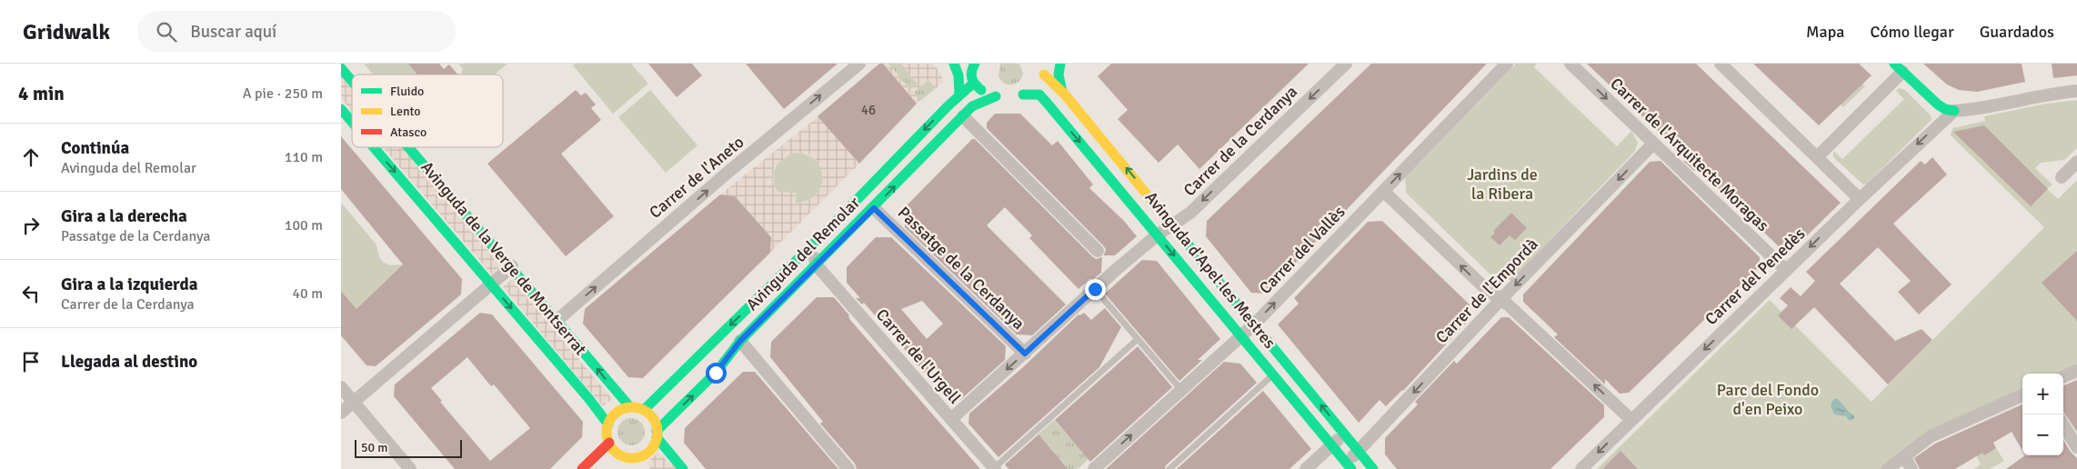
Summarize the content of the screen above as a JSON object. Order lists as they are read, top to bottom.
{
  "streets": {
    "street": [
      "Carrer de la Cerdanya",
      "Carrer de l'Arquitecte Moragas",
      "Carrer de l'Aneto",
      "Carrer del Vallès",
      "Avinguda del Remolar",
      "Avinguda de la Verge de Montserrat",
      "Passatge de la Cerdanya",
      "Avinguda d'Apel·les Mestres",
      "Carrer del Penedès",
      "Carrer de l'Empordà",
      "Carrer de l'Urgell"
    ]
  },
  "crossings": [
    ["Carrer de la Cerdanya", "Passatge de la Cerdanya"],
    ["Carrer de la Cerdanya", "Avinguda d'Apel·les Mestres"],
    ["Carrer de la Cerdanya", "Carrer de l'Urgell"],
    ["Carrer de l'Arquitecte Moragas", "Carrer del Penedès"],
    ["Carrer de l'Arquitecte Moragas", "Carrer de l'Empordà"],
    ["Carrer de l'Aneto", "Avinguda de la Verge de Montserrat"],
    ["Carrer del Vallès", "Avinguda d'Apel·les Mestres"],
    ["Avinguda del Remolar", "Avinguda de la Verge de Montserrat"],
    ["Avinguda del Remolar", "Passatge de la Cerdanya"],
    ["Avinguda del Remolar", "Avinguda d'Apel·les Mestres"],
    ["Avinguda del Remolar", "Carrer de l'Urgell"],
    ["Avinguda d'Apel·les Mestres", "Carrer de l'Empordà"]
  ],
  "one_way": [
    "Carrer de la Cerdanya",
    "Carrer de l'Arquitecte Moragas",
    "Carrer de l'Aneto",
    "Carrer del Vallès",
    "Carrer del Penedès",
    "Carrer de l'Empordà"
  ],
  "parks": ["Jardins de la Ribera", "Parc del Fondo d'en Peixo"],
  "house_numbers": ["46"],
  "legend": ["Fluido", "Lento", "Atasco"],
  "scale_bar": "50 m",
  "page": {
    "header": "Gridwalk",
    "search": "Buscar aquí",
    "nav": ["Mapa", "Cómo llegar", "Guardados"],
    "heading": ["4 min", "A pie · 250 m"],
    "list": [
      ["Continúa", "Avinguda del Remolar", "110 m"],
      ["Gira a la derecha", "Passatge de la Cerdanya", "100 m"],
      ["Gira a la izquierda", "Carrer de la Cerdanya", "40 m"],
      "Llegada al destino"
    ],
    "map_buttons": ["+", "−"],
    "scale": "50 m"
  }
}
